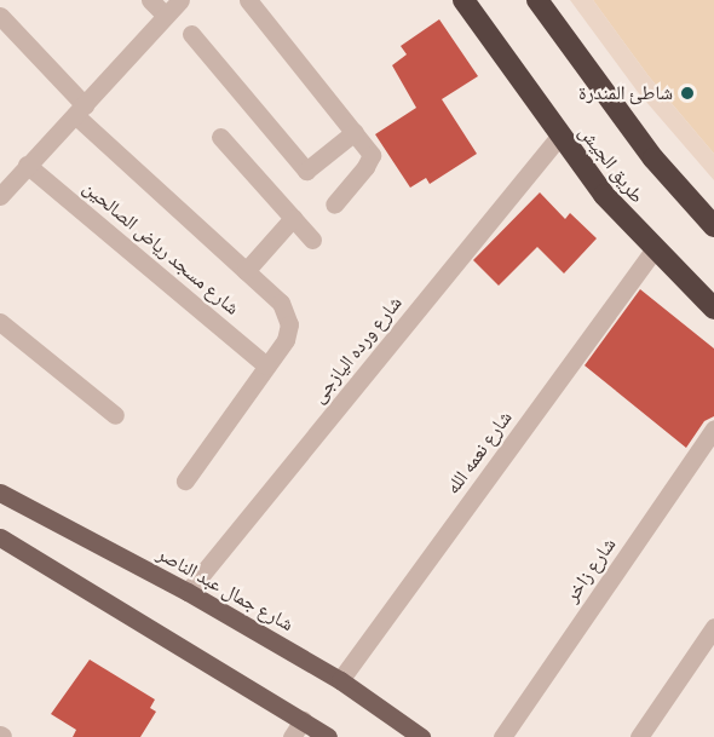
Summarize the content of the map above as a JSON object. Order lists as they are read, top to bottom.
{
  "streets": {
    "highway": ["طريق الجيش"],
    "main road": ["شارع جمال عبد الناصر"],
    "street": [
      "شارع مسجد رياض الصالحين",
      "شارع ورده اليازجى",
      "شارع نعمه الله",
      "شارع زاخر"
    ]
  },
  "crossings": [
    ["طريق الجيش", "شارع ورده اليازجى"],
    ["طريق الجيش", "شارع نعمه الله"],
    ["شارع ورده اليازجى", "شارع جمال عبد الناصر"],
    ["شارع نعمه الله", "شارع جمال عبد الناصر"]
  ],
  "places": ["شاطئ المندرة"]
}
